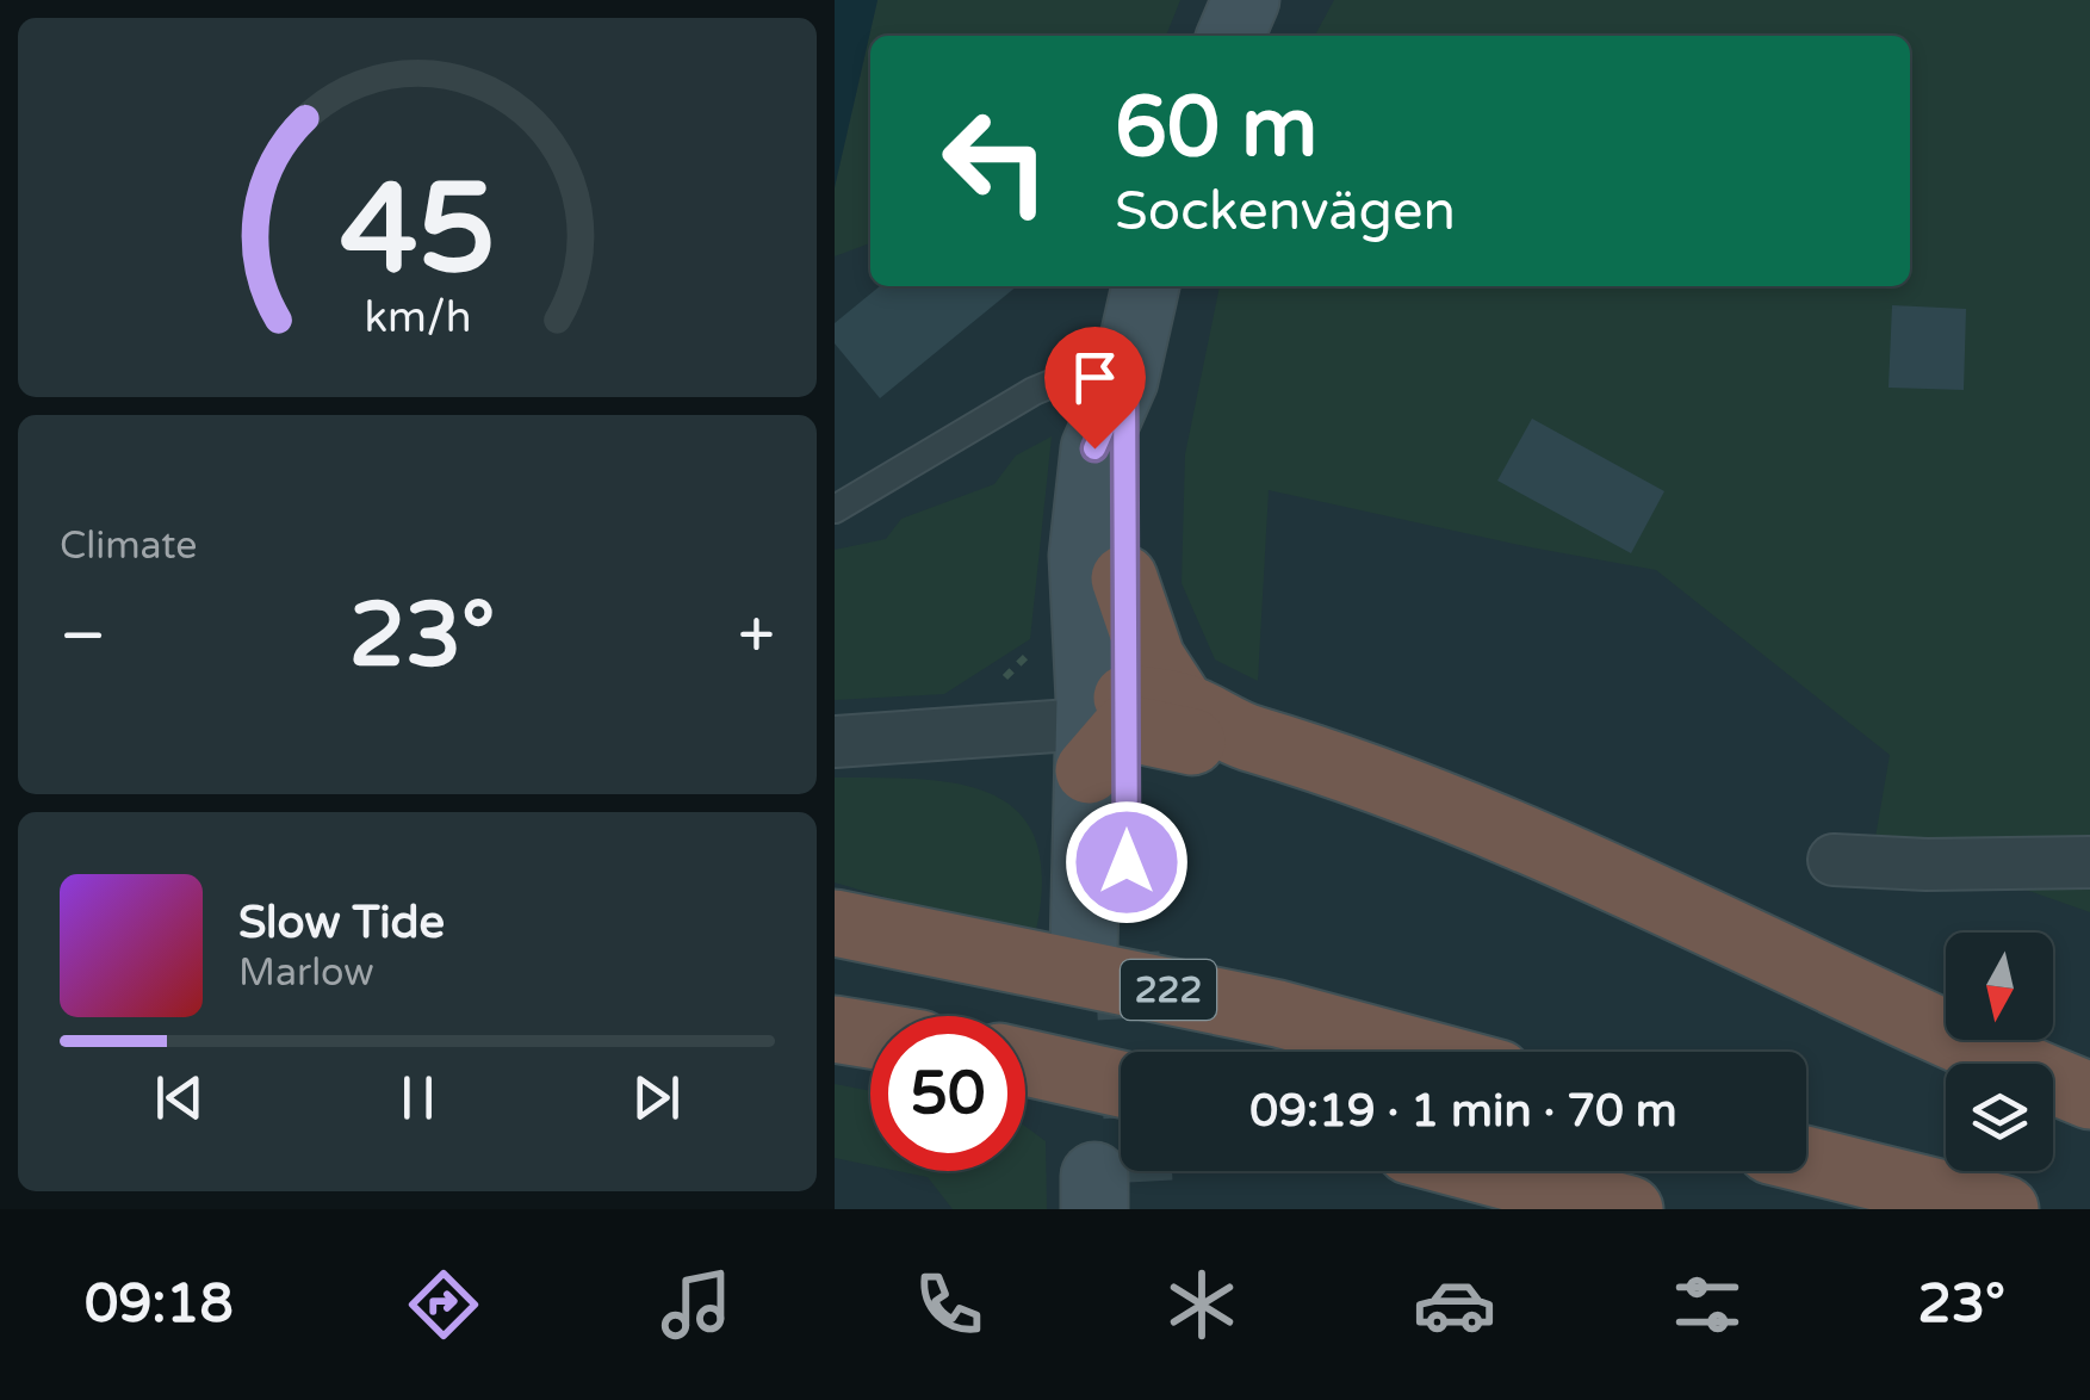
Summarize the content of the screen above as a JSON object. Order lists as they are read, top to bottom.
{
  "streets": {
    "highway": ["222"]
  },
  "north": "bottom",
  "page": {
    "turn": ["60 m", "Sockenvägen"],
    "tile": "Climate",
    "heat": ["−", "23°", "+"],
    "song": ["Slow Tide", "Marlow"],
    "limit": "50",
    "trip": "09:19 · 1 min · 70 m",
    "tabs": ["09:18", "23°"],
    "gauge": ["45", "km/h"]
  }
}
